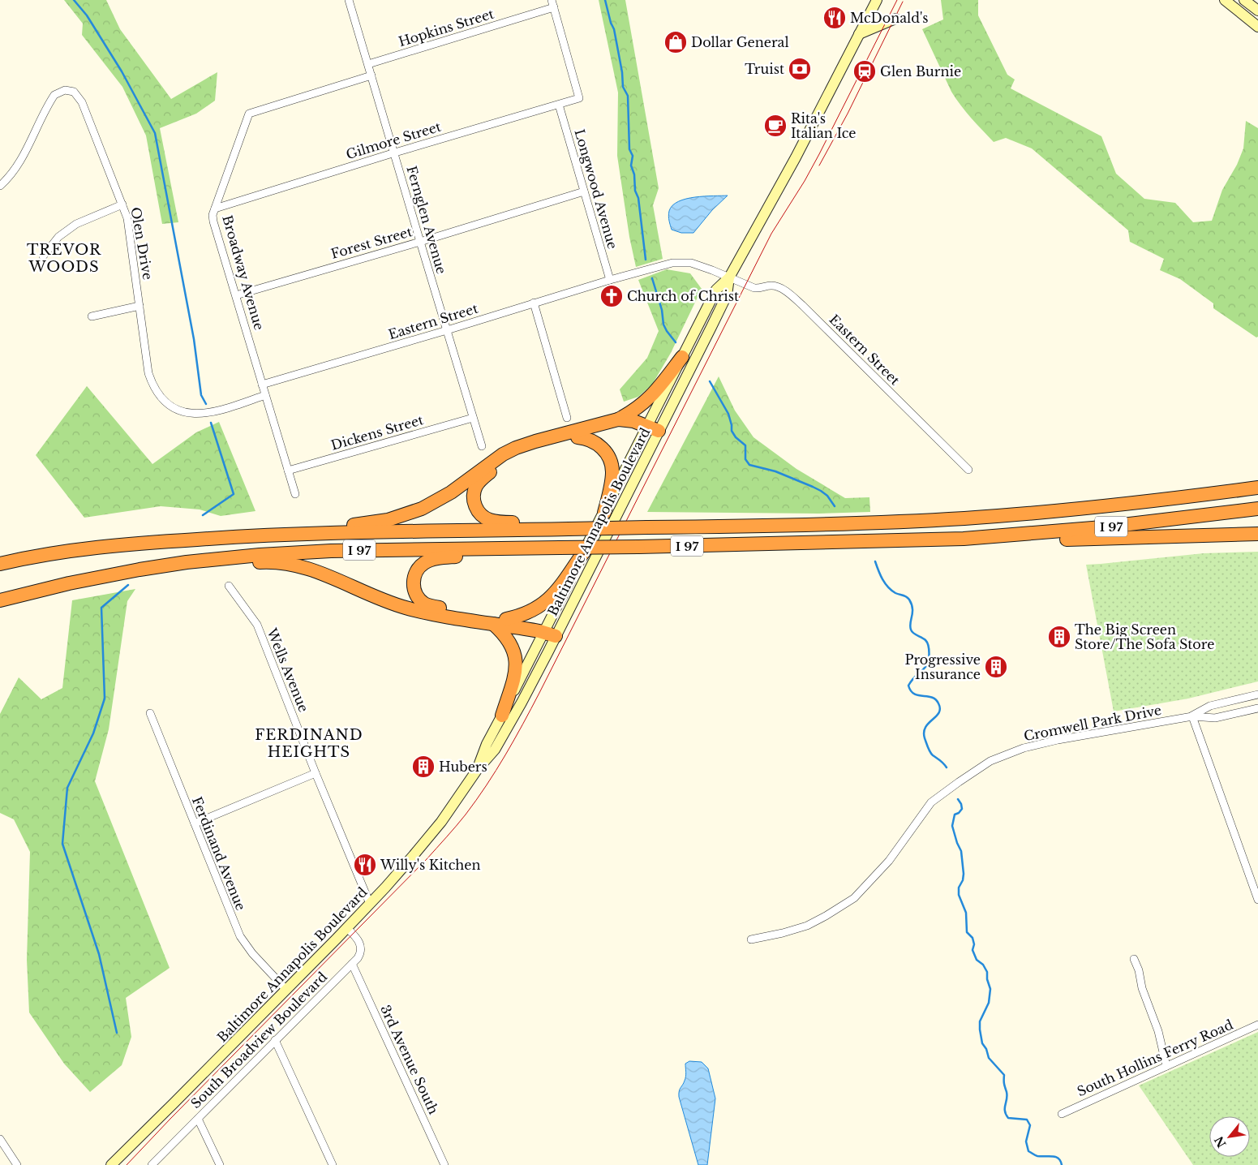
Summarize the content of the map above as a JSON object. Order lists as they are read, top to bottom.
{
  "streets": {
    "highway": ["I 97"],
    "main road": ["Baltimore Annapolis Boulevard"],
    "street": [
      "Hopkins Street",
      "Gilmore Street",
      "Longwood Avenue",
      "Fernglen Avenue",
      "Forest Street",
      "Olen Drive",
      "Broadway Avenue",
      "Eastern Street",
      "Dickens Street",
      "Wells Avenue",
      "Cromwell Park Drive",
      "Ferdinand Avenue",
      "South Broadview Boulevard",
      "South Hollins Ferry Road",
      "3rd Avenue South"
    ]
  },
  "crossings": [
    ["Hopkins Street", "Gilmore Street"],
    ["Hopkins Street", "Fernglen Avenue"],
    ["Gilmore Street", "Longwood Avenue"],
    ["Gilmore Street", "Fernglen Avenue"],
    ["Gilmore Street", "Broadway Avenue"],
    ["Longwood Avenue", "Forest Street"],
    ["Longwood Avenue", "Eastern Street"],
    ["Fernglen Avenue", "Forest Street"],
    ["Fernglen Avenue", "Broadway Avenue"],
    ["Fernglen Avenue", "Eastern Street"],
    ["Fernglen Avenue", "Dickens Street"],
    ["Forest Street", "Broadway Avenue"],
    ["Olen Drive", "Broadway Avenue"],
    ["Broadway Avenue", "Eastern Street"],
    ["Broadway Avenue", "Dickens Street"],
    ["Eastern Street", "Baltimore Annapolis Boulevard"],
    ["Baltimore Annapolis Boulevard", "Wells Avenue"],
    ["Baltimore Annapolis Boulevard", "Ferdinand Avenue"],
    ["Baltimore Annapolis Boulevard", "South Broadview Boulevard"],
    ["South Broadview Boulevard", "3rd Avenue South"]
  ],
  "districts": ["TREVOR WOODS", "FERDINAND HEIGHTS"],
  "places": {
    "restaurant": ["McDonald's", "Willy's Kitchen"],
    "shop": ["Dollar General"],
    "bank": ["Truist"],
    "station": ["Glen Burnie"],
    "cafe": ["Rita's Italian Ice"],
    "church": ["Church of Christ"],
    "building": ["The Big Screen Store/The Sofa Store", "Progressive Insurance", "Hubers"]
  },
  "north": "bottom left"
}
